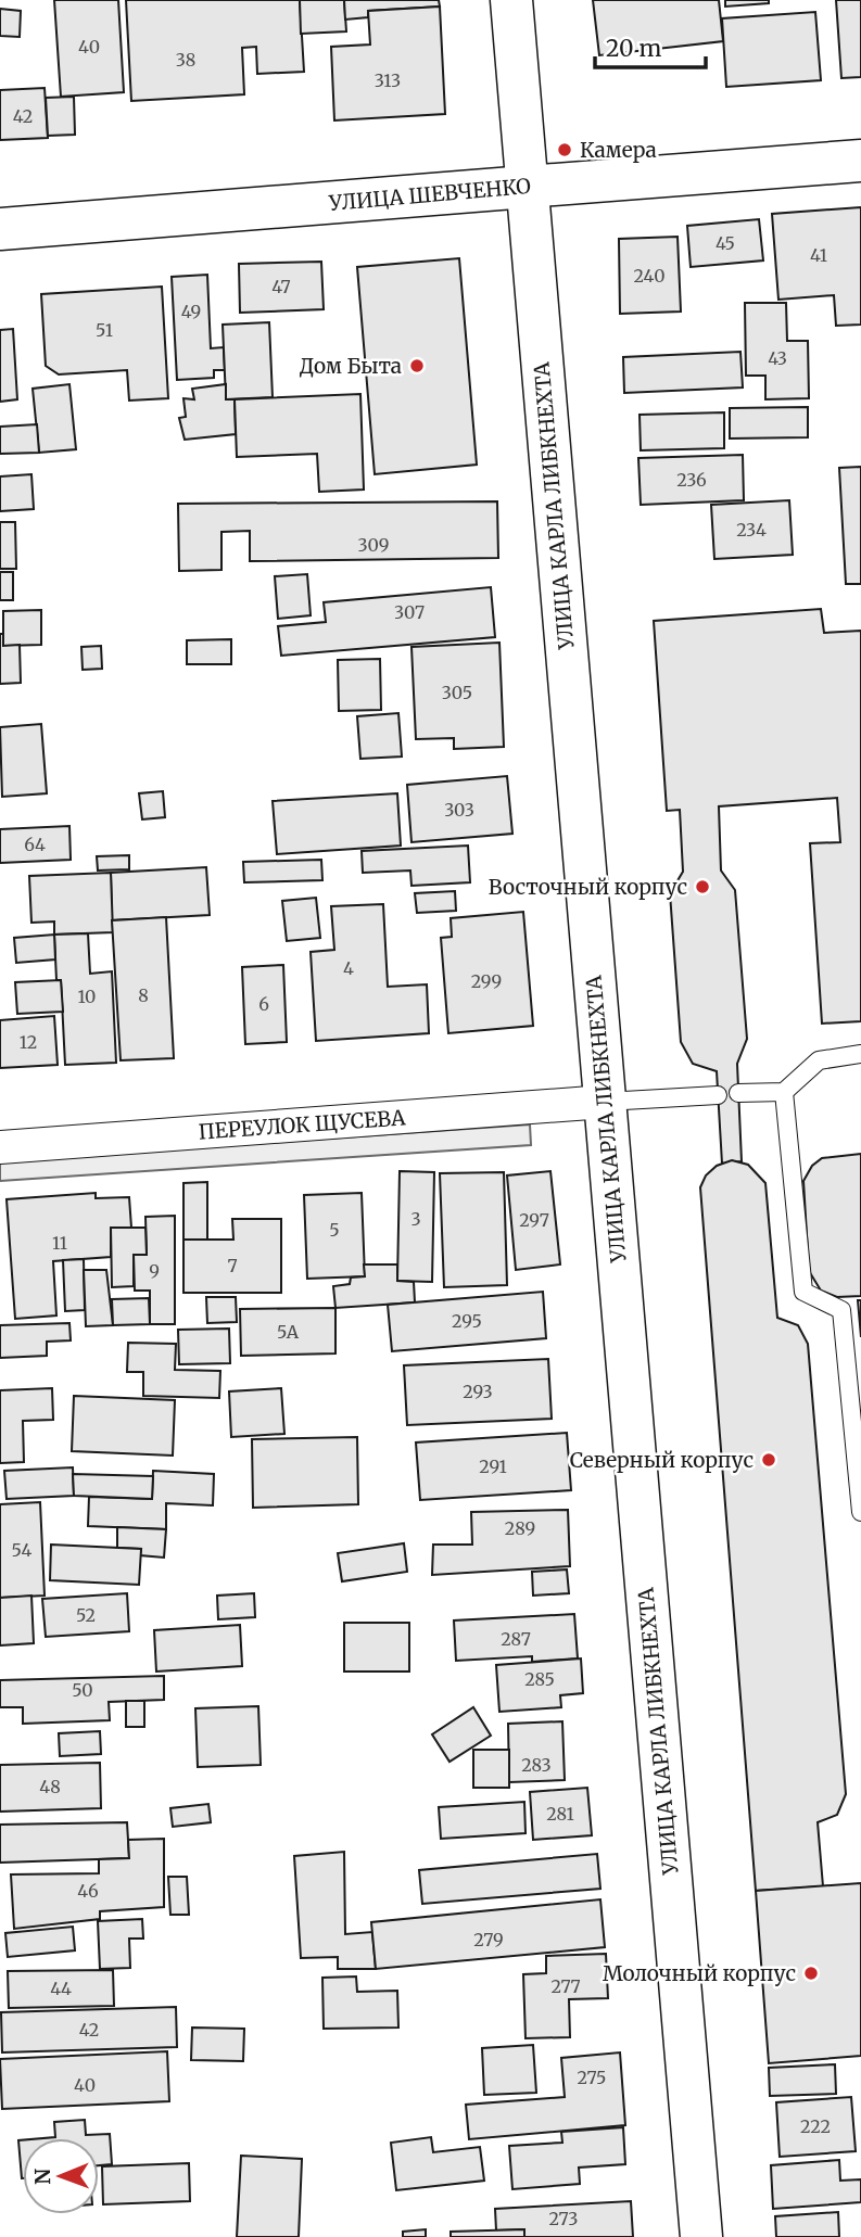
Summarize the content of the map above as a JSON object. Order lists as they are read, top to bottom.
{
  "streets": {
    "main road": ["УЛИЦА ШЕВЧЕНКО", "УЛИЦА КАРЛА ЛИБКНЕХТА"],
    "street": ["ПЕРЕУЛОК ЩУСЕВА"]
  },
  "crossings": [
    ["УЛИЦА ШЕВЧЕНКО", "УЛИЦА КАРЛА ЛИБКНЕХТА"],
    ["УЛИЦА КАРЛА ЛИБКНЕХТА", "ПЕРЕУЛОК ЩУСЕВА"]
  ],
  "places": [
    "Камера",
    "Дом Быта",
    "Восточный корпус",
    "Северный корпус",
    "Молочный корпус"
  ],
  "house_numbers": [
    "40",
    "38",
    "313",
    "42",
    "45",
    "41",
    "240",
    "47",
    "49",
    "51",
    "43",
    "236",
    "234",
    "309",
    "307",
    "305",
    "303",
    "64",
    "4",
    "299",
    "8",
    "10",
    "6",
    "12",
    "3",
    "297",
    "5",
    "11",
    "7",
    "9",
    "295",
    "5А",
    "293",
    "291",
    "289",
    "54",
    "52",
    "287",
    "285",
    "50",
    "283",
    "48",
    "281",
    "46",
    "279",
    "277",
    "44",
    "42",
    "275",
    "40",
    "222",
    "273"
  ],
  "scale_bar": "20 m",
  "north": "left"
}
